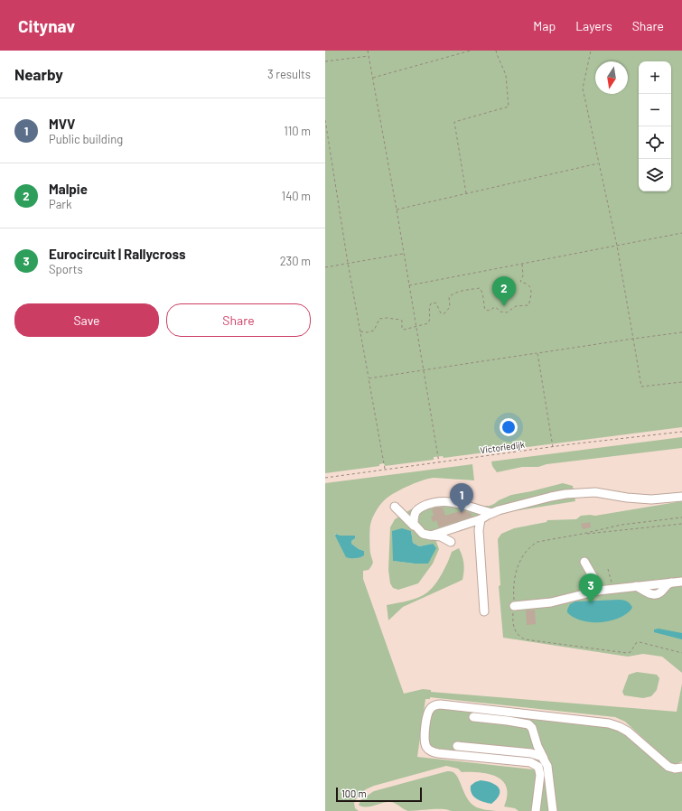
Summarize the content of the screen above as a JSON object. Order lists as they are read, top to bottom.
{
  "streets": {
    "path": ["Victoriedijk"]
  },
  "scale_bar": "100 m",
  "north": "bottom",
  "page": {
    "header": "Citynav",
    "nav": ["Map", "Layers", "Share"],
    "heading": ["Nearby", "3 results"],
    "map_buttons": ["+", "−"],
    "list": [
      {
        "mark": "1",
        "name": "MVV",
        "note": "Public building",
        "value": "110 m"
      },
      {
        "mark": "2",
        "name": "Malpie",
        "note": "Park",
        "value": "140 m"
      },
      {
        "mark": "3",
        "name": "Eurocircuit | Rallycross",
        "note": "Sports",
        "value": "230 m"
      }
    ],
    "pins": ["2", "1", "3"],
    "buttons": ["Save", "Share"],
    "scale": "100 m"
  }
}
